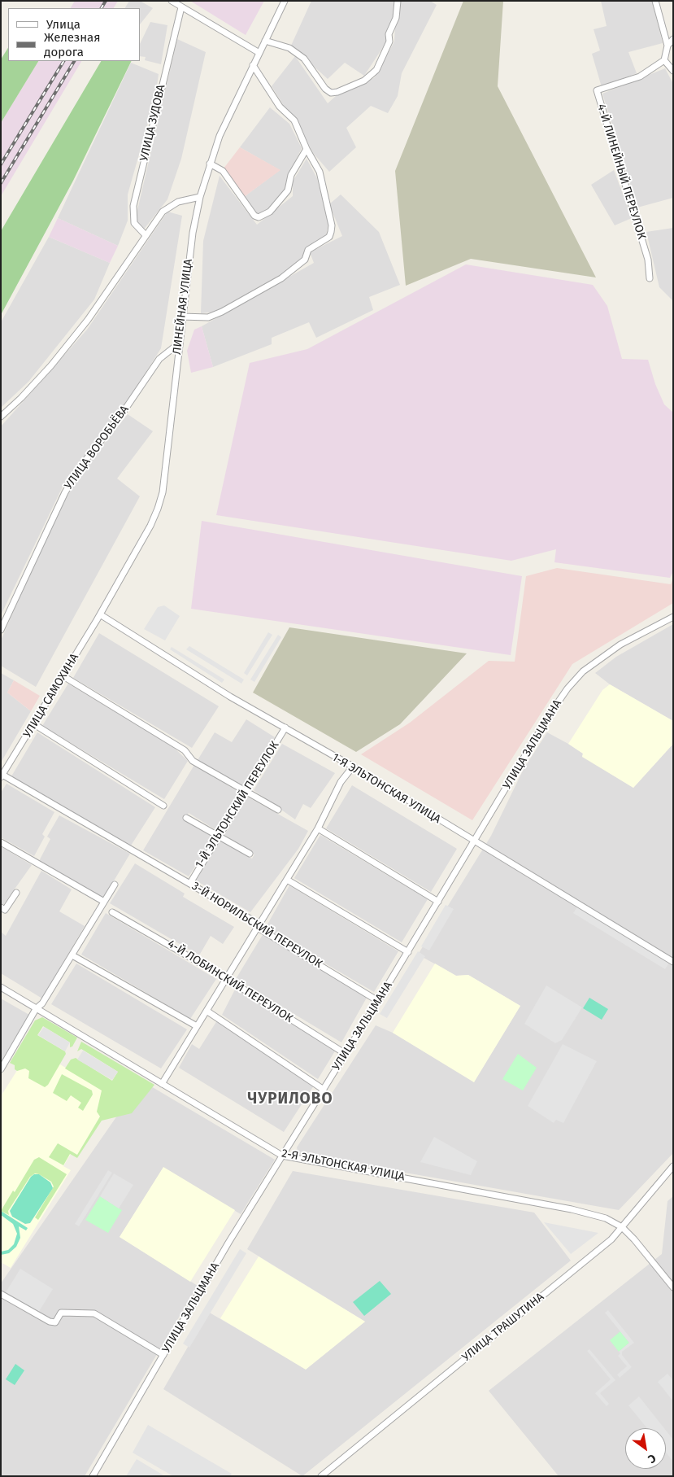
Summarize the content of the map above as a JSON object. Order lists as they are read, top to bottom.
{
  "streets": {
    "street": [
      "УЛИЦА ЗУДОВА",
      "4-Й ЛИНЕЙНЫЙ ПЕРЕУЛОК",
      "ЛИНЕЙНАЯ УЛИЦА",
      "УЛИЦА ВОРОБЬЁВА",
      "УЛИЦА САМОХИНА",
      "УЛИЦА ЗАЛЬЦМАНА",
      "1-Я ЭЛЬТОНСКАЯ УЛИЦА",
      "1-Й ЭЛЬТОНСКИЙ ПЕРЕУЛОК",
      "3-Й НОРИЛЬСКИЙ ПЕРЕУЛОК",
      "4-Й ЛОБИНСКИЙ ПЕРЕУЛОК",
      "2-Я ЭЛЬТОНСКАЯ УЛИЦА",
      "УЛИЦА ТРАШУТИНА"
    ]
  },
  "crossings": [
    ["ЛИНЕЙНАЯ УЛИЦА", "УЛИЦА ВОРОБЬЁВА"],
    ["ЛИНЕЙНАЯ УЛИЦА", "УЛИЦА САМОХИНА"],
    ["ЛИНЕЙНАЯ УЛИЦА", "1-Я ЭЛЬТОНСКАЯ УЛИЦА"],
    ["УЛИЦА САМОХИНА", "1-Я ЭЛЬТОНСКАЯ УЛИЦА"],
    ["УЛИЦА САМОХИНА", "3-Й НОРИЛЬСКИЙ ПЕРЕУЛОК"],
    ["УЛИЦА ЗАЛЬЦМАНА", "1-Я ЭЛЬТОНСКАЯ УЛИЦА"],
    ["УЛИЦА ЗАЛЬЦМАНА", "3-Й НОРИЛЬСКИЙ ПЕРЕУЛОК"],
    ["УЛИЦА ЗАЛЬЦМАНА", "4-Й ЛОБИНСКИЙ ПЕРЕУЛОК"],
    ["УЛИЦА ЗАЛЬЦМАНА", "2-Я ЭЛЬТОНСКАЯ УЛИЦА"],
    ["1-Я ЭЛЬТОНСКАЯ УЛИЦА", "1-Й ЭЛЬТОНСКИЙ ПЕРЕУЛОК"],
    ["1-Й ЭЛЬТОНСКИЙ ПЕРЕУЛОК", "3-Й НОРИЛЬСКИЙ ПЕРЕУЛОК"],
    ["2-Я ЭЛЬТОНСКАЯ УЛИЦА", "УЛИЦА ТРАШУТИНА"]
  ],
  "districts": ["ЧУРИЛОВО"],
  "legend": ["Улица", "Железная дорога"],
  "north": "bottom right"
}
